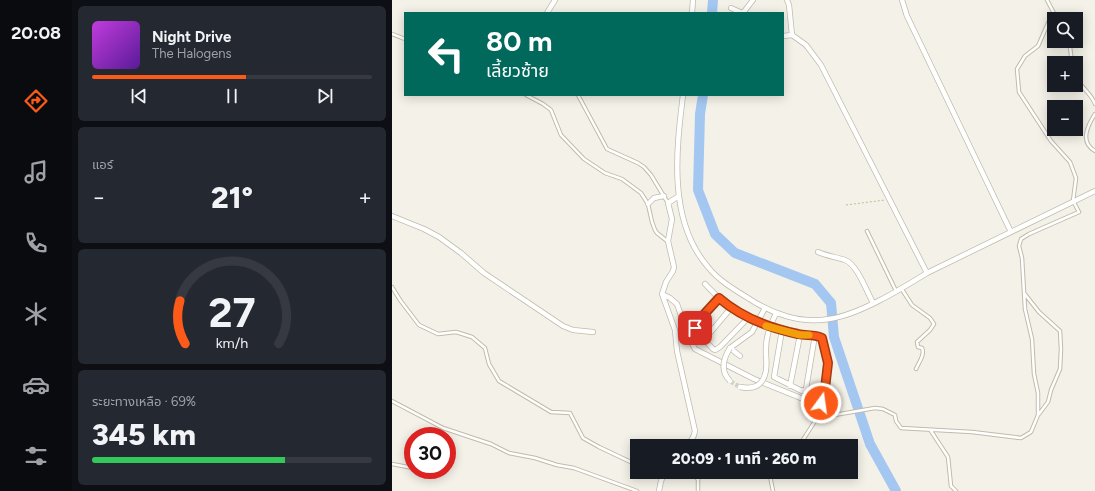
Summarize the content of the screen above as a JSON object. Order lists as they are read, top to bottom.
{
  "page": {
    "tabs": "20:08",
    "map_buttons": ["+", "−"],
    "turn": ["80 m", "เลี้ยวซ้าย"],
    "song": ["Night Drive", "The Halogens"],
    "tile": [
      "แอร์",
      ["ระยะทางเหลือ · 69%", "345 km"]
    ],
    "heat": ["−", "21°", "+"],
    "limit": "30",
    "trip": "20:09 · 1 นาที · 260 m",
    "gauge": ["27", "km/h"]
  }
}
